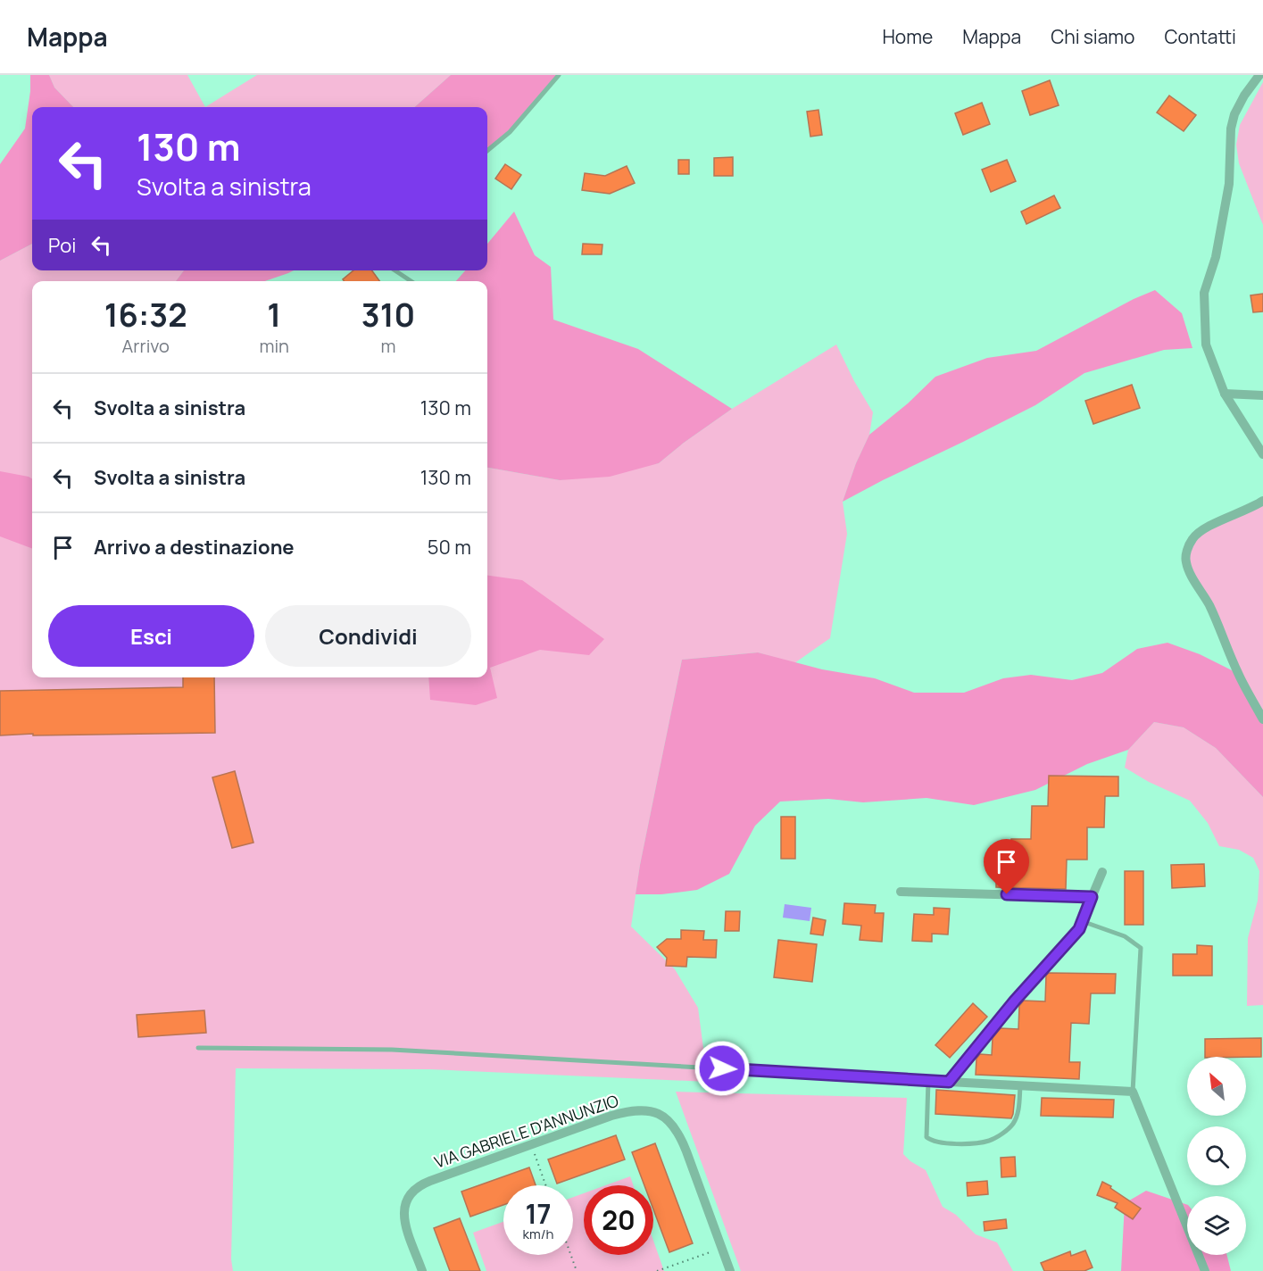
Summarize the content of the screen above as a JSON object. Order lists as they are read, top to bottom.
{
  "streets": {
    "street": ["VIA GABRIELE D'ANNUNZIO"]
  },
  "north": "top left",
  "page": {
    "header": "Mappa",
    "nav": [
      "Home",
      "Mappa",
      "Chi siamo",
      "Contatti"
    ],
    "turn": ["130 m", "Svolta a sinistra"],
    "then": "Poi",
    "eta": [
      "16:32",
      "Arrivo",
      "1",
      "min",
      "310",
      "m"
    ],
    "list": [
      {
        "name": "Svolta a sinistra",
        "value": "130 m"
      },
      {
        "name": "Svolta a sinistra",
        "value": "130 m"
      },
      {
        "name": "Arrivo a destinazione",
        "value": "50 m"
      }
    ],
    "buttons": ["Esci", "Condividi"],
    "speed": "17 km/h",
    "limit": "20"
  }
}
